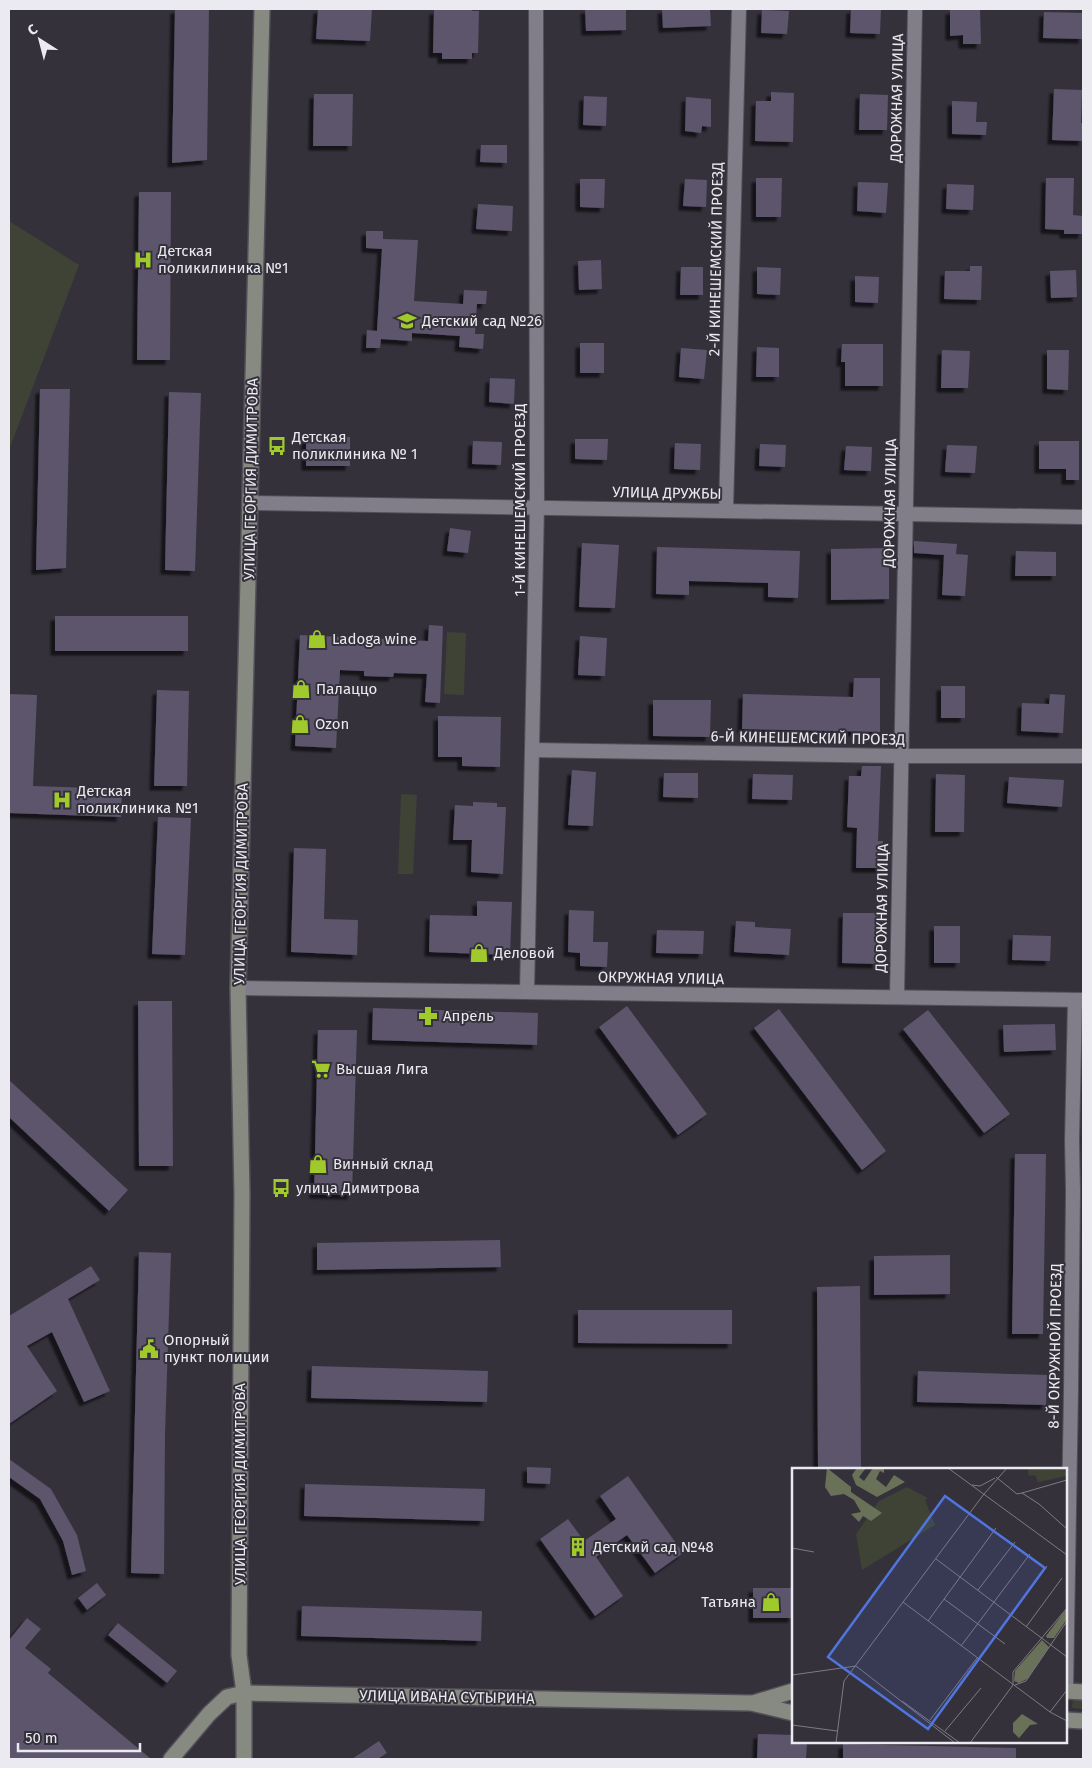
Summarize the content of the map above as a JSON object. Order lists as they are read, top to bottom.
{
  "streets": {
    "main road": ["УЛИЦА ГЕОРГИЯ ДИМИТРОВА", "УЛИЦА ИВАНА СУТЫРИНА"],
    "street": [
      "ДОРОЖНАЯ УЛИЦА",
      "2-Й КИНЕШЕМСКИЙ ПРОЕЗД",
      "УЛИЦА ДРУЖБЫ",
      "1-Й КИНЕШЕМСКИЙ ПРОЕЗД",
      "6-Й КИНЕШЕМСКИЙ ПРОЕЗД",
      "ОКРУЖНАЯ УЛИЦА",
      "8-Й ОКРУЖНОЙ ПРОЕЗД"
    ]
  },
  "crossings": [
    ["ДОРОЖНАЯ УЛИЦА", "УЛИЦА ДРУЖБЫ"],
    ["ДОРОЖНАЯ УЛИЦА", "6-Й КИНЕШЕМСКИЙ ПРОЕЗД"],
    ["ДОРОЖНАЯ УЛИЦА", "ОКРУЖНАЯ УЛИЦА"],
    ["2-Й КИНЕШЕМСКИЙ ПРОЕЗД", "УЛИЦА ДРУЖБЫ"],
    ["УЛИЦА ГЕОРГИЯ ДИМИТРОВА", "УЛИЦА ДРУЖБЫ"],
    ["УЛИЦА ГЕОРГИЯ ДИМИТРОВА", "ОКРУЖНАЯ УЛИЦА"],
    ["УЛИЦА ГЕОРГИЯ ДИМИТРОВА", "УЛИЦА ИВАНА СУТЫРИНА"],
    ["УЛИЦА ДРУЖБЫ", "1-Й КИНЕШЕМСКИЙ ПРОЕЗД"],
    ["1-Й КИНЕШЕМСКИЙ ПРОЕЗД", "6-Й КИНЕШЕМСКИЙ ПРОЕЗД"],
    ["1-Й КИНЕШЕМСКИЙ ПРОЕЗД", "ОКРУЖНАЯ УЛИЦА"],
    ["ОКРУЖНАЯ УЛИЦА", "8-Й ОКРУЖНОЙ ПРОЕЗД"]
  ],
  "places": {
    "hospital": ["Детская поликилиника №1", "Детская поликлиника №1"],
    "school or university": ["Детский сад №26"],
    "bus stop": ["Детская поликлиника № 1", "улица Димитрова"],
    "shop": [
      "Ladoga wine",
      "Палаццо",
      "Ozon",
      "Деловой",
      "Винный склад",
      "Татьяна"
    ],
    "pharmacy": ["Апрель"],
    "supermarket": ["Высшая Лига"],
    "public building": ["Опорный пункт полиции"],
    "building": ["Детский сад №48"]
  },
  "scale_bar": "50 m",
  "north": "top left"
}
